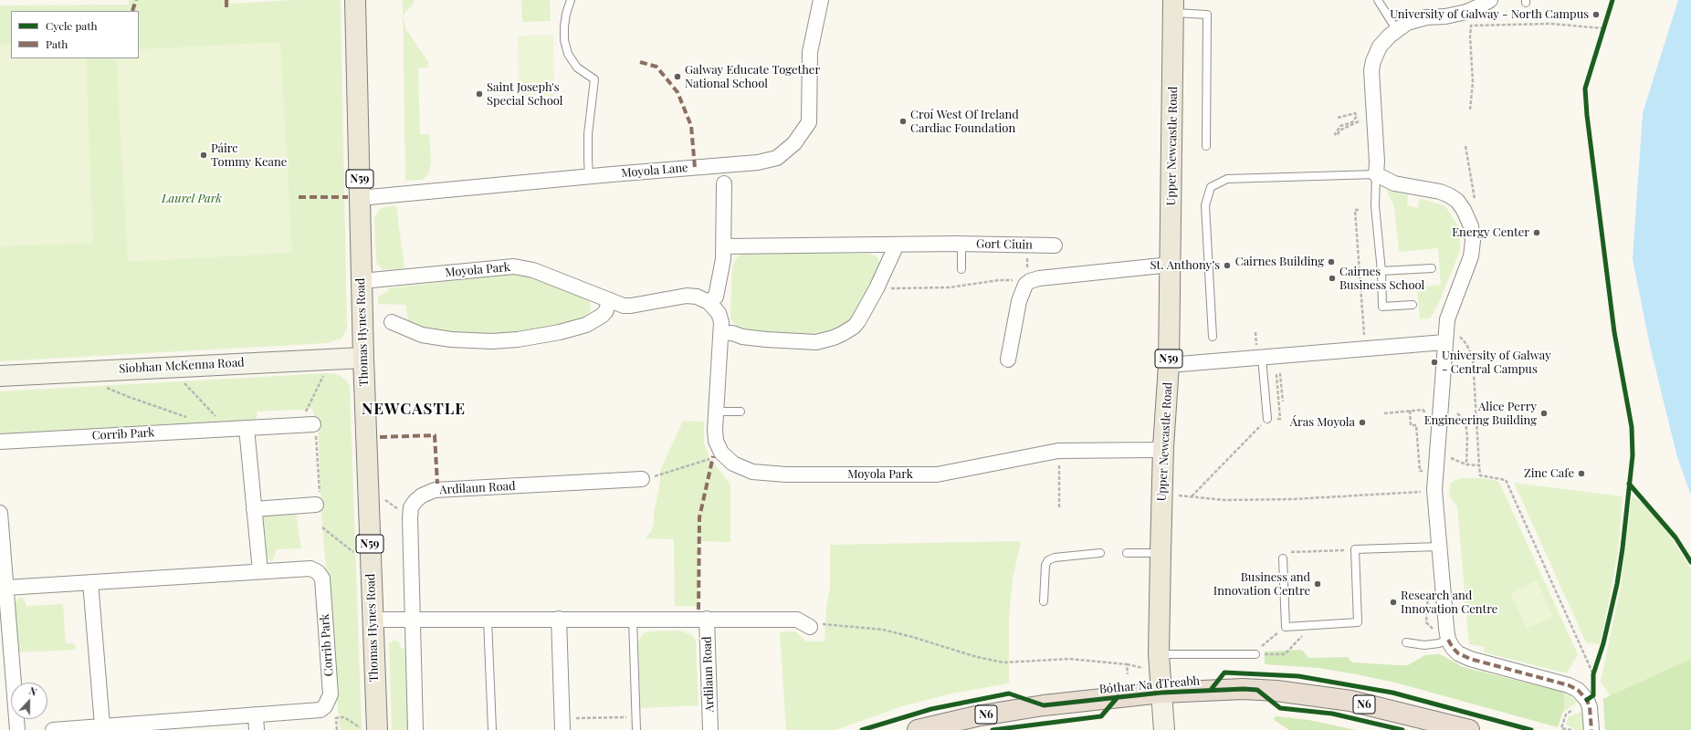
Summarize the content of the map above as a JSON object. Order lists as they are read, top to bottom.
{
  "streets": {
    "highway": ["Bóthar Na dTreabh", "N6"],
    "main road": ["Upper Newcastle Road", "N59", "Thomas Hynes Road"],
    "street": [
      "Moyola Lane",
      "Gort Ciuin",
      "Moyola Park",
      "Siobhan McKenna Road",
      "Corrib Park",
      "Ardilaun Road"
    ]
  },
  "crossings": [
    ["Upper Newcastle Road", "Moyola Park"],
    ["Upper Newcastle Road", "Bóthar Na dTreabh"],
    ["Moyola Lane", "Thomas Hynes Road"],
    ["Moyola Park", "Thomas Hynes Road"],
    ["Thomas Hynes Road", "Siobhan McKenna Road"],
    ["Thomas Hynes Road", "Ardilaun Road"]
  ],
  "districts": ["NEWCASTLE"],
  "parks": ["Laurel Park"],
  "places": [
    "University of Galway - North Campus",
    "Galway Educate Together National School",
    "Saint Joseph's Special School",
    "Croí West Of Ireland Cardiac Foundation",
    "Páirc Tommy Keane",
    "Energy Center",
    "Cairnes Building",
    "St. Anthony’s",
    "Cairnes Business School",
    "University of Galway - Central Campus",
    "Alice Perry Engineering Building",
    "Áras Moyola",
    "Zinc Cafe",
    "Business and Innovation Centre",
    "Research and Innovation Centre"
  ],
  "legend": ["Cycle path", "Path"],
  "north": "top"
}
